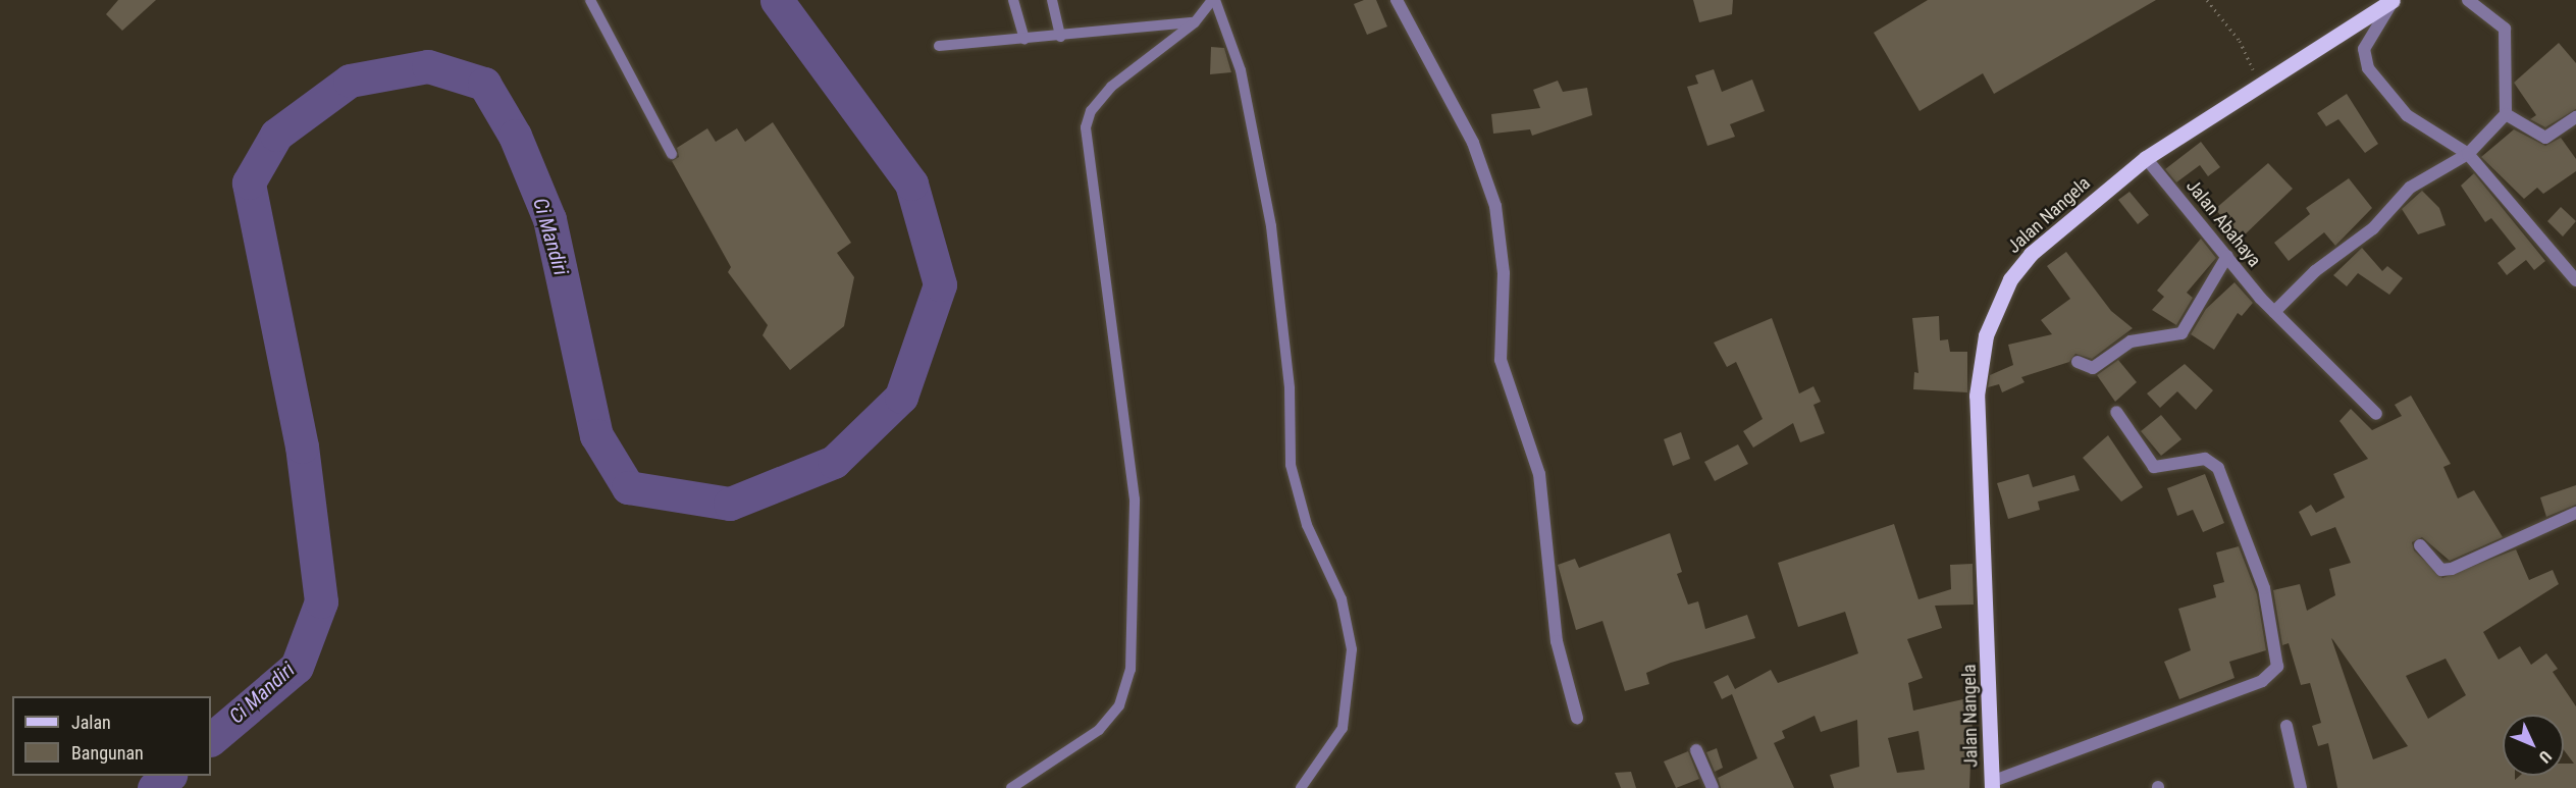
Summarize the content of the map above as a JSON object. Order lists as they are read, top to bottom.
{
  "streets": {
    "main road": ["Jalan Nangela"],
    "street": ["Jalan Abahaya"]
  },
  "crossings": [
    ["Jalan Nangela", "Jalan Abahaya"]
  ],
  "water": ["Ci Mandiri"],
  "legend": ["Jalan", "Bangunan"],
  "north": "bottom right"
}
